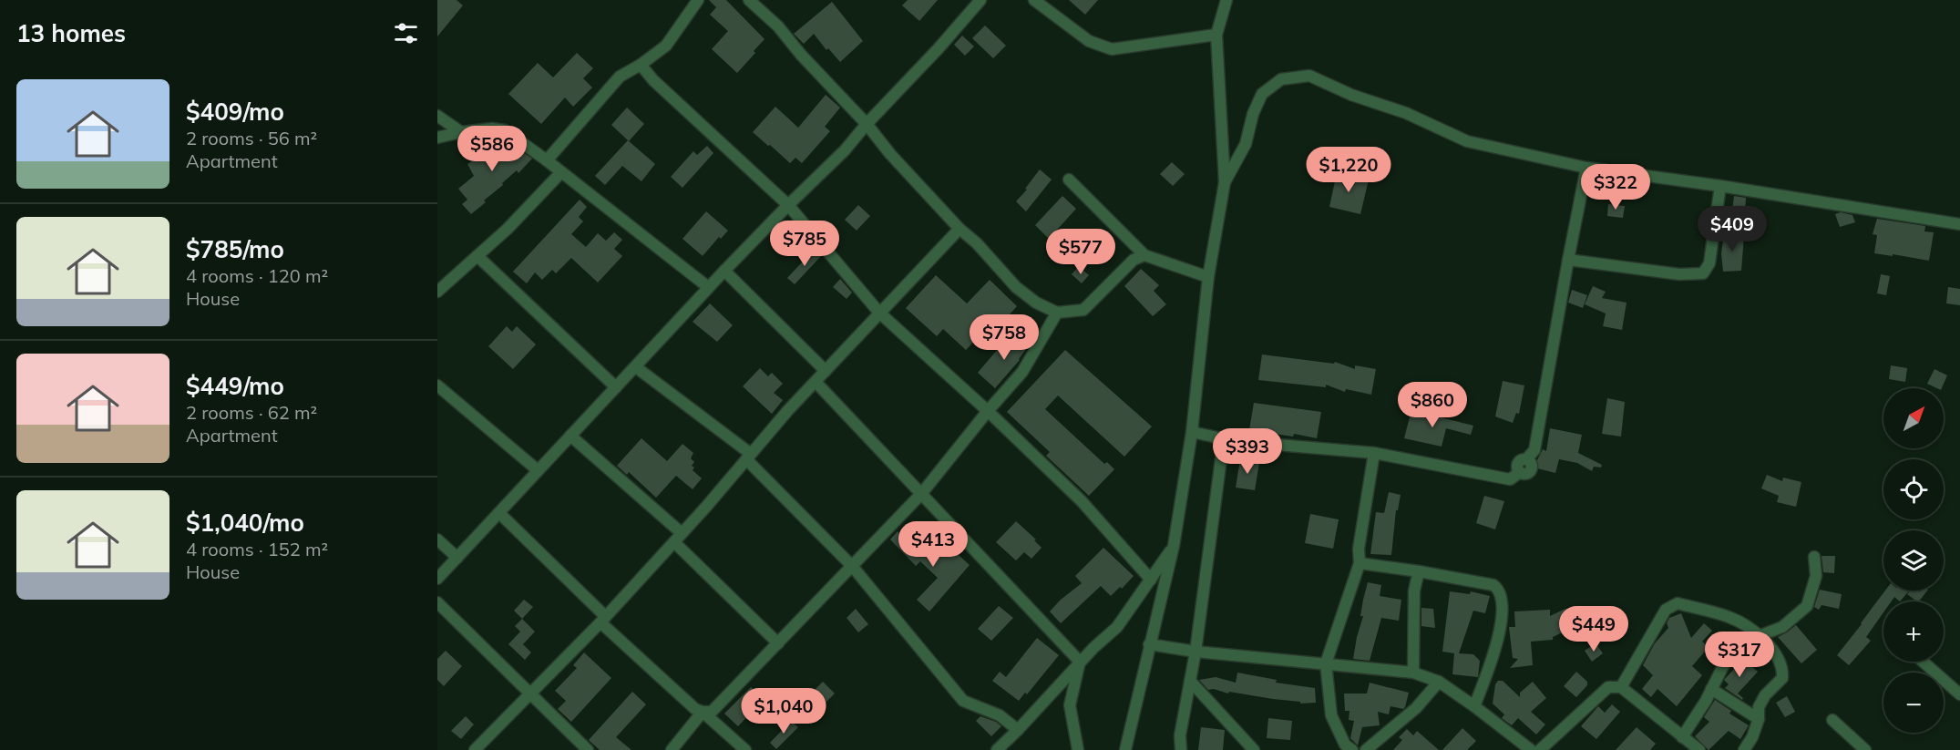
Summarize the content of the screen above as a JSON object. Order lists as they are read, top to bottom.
{
  "north": "top right",
  "page": {
    "heading": "13 homes",
    "list": [
      {
        "name": "$409/mo",
        "note": "2 rooms · 56 m² · Apartment"
      },
      {
        "name": "$785/mo",
        "note": "4 rooms · 120 m² · House"
      },
      {
        "name": "$449/mo",
        "note": "2 rooms · 62 m² · Apartment"
      },
      {
        "name": "$1,040/mo",
        "note": "4 rooms · 152 m² · House"
      }
    ],
    "price": [
      "$586",
      "$1,220",
      "$322",
      "$409",
      "$785",
      "$577",
      "$758",
      "$860",
      "$393",
      "$413",
      "$449",
      "$317",
      "$1,040"
    ],
    "map_buttons": ["+", "−"]
  }
}
